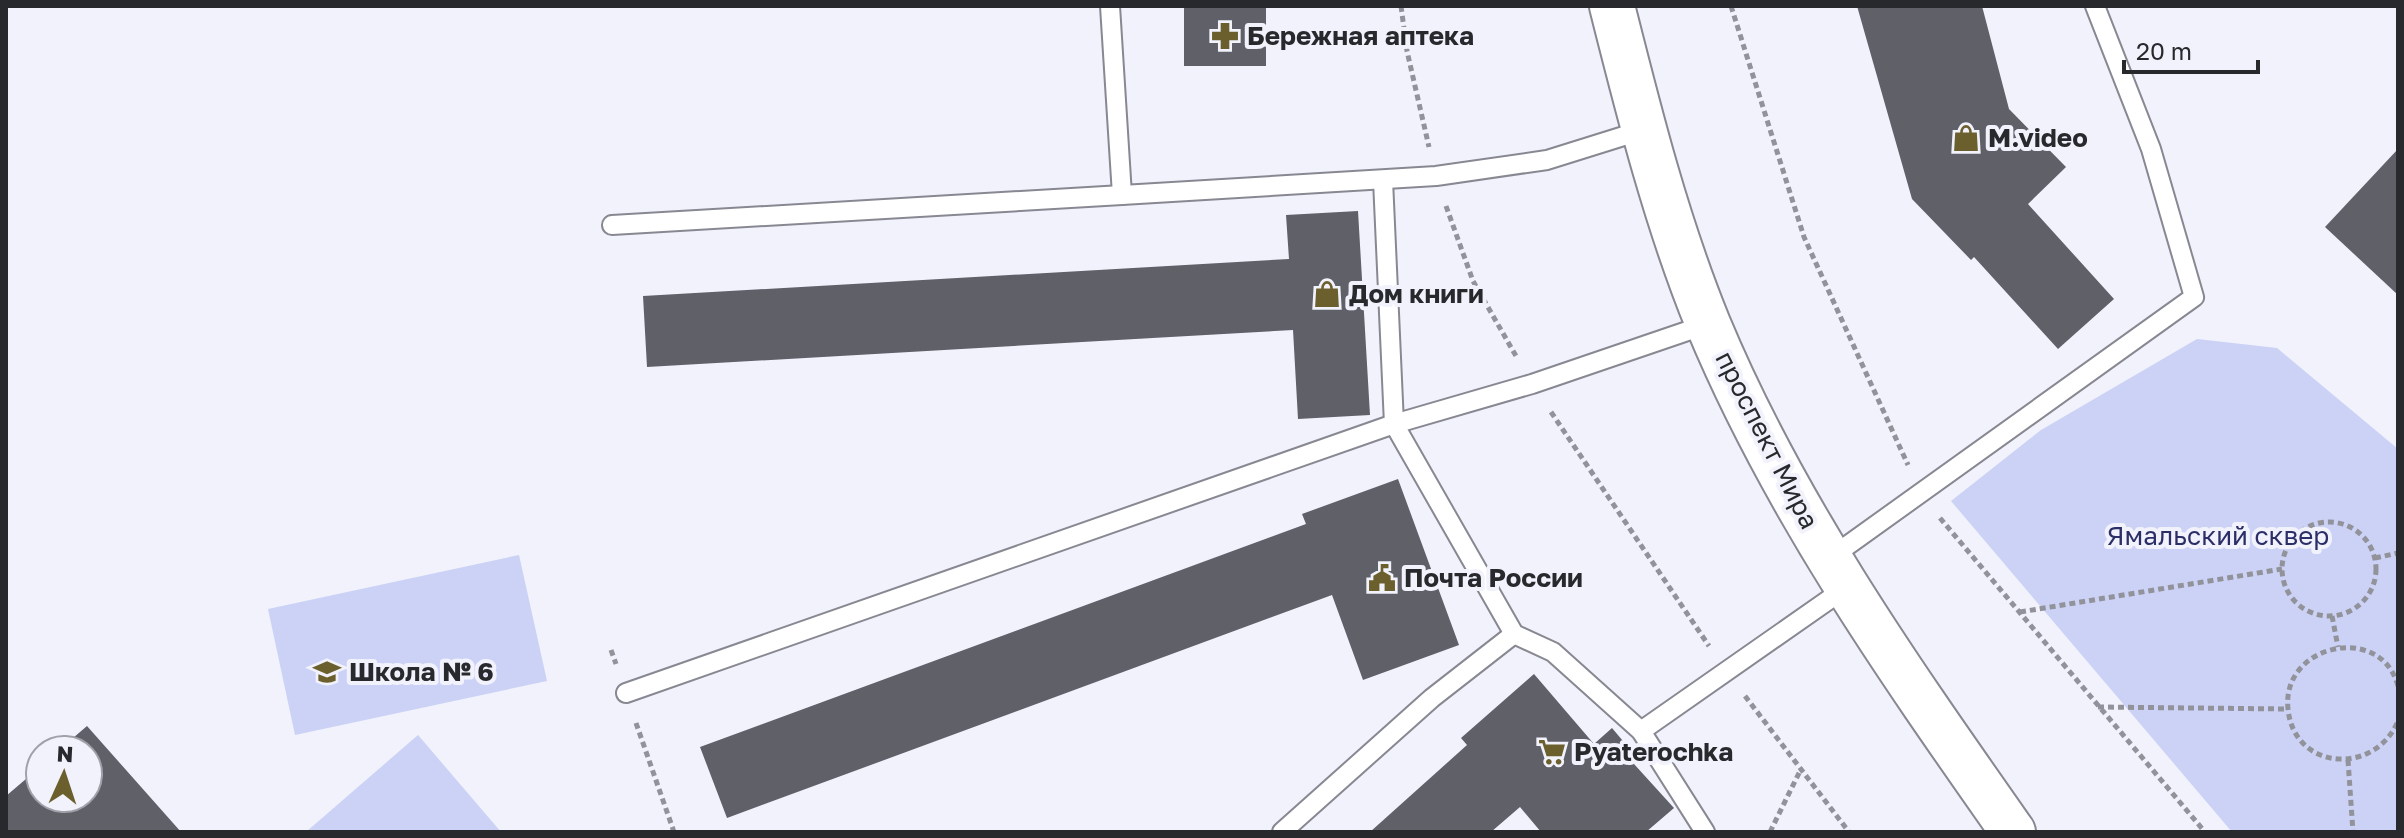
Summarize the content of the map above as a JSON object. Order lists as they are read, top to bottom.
{
  "streets": {
    "main road": ["проспект Мира"]
  },
  "parks": ["Ямальский сквер"],
  "places": {
    "pharmacy": ["Бережная аптека"],
    "shop": ["M.video", "Дом книги"],
    "public building": ["Почта России"],
    "school or university": ["Школа № 6"],
    "supermarket": ["Pyaterochka"]
  },
  "scale_bar": "20 m",
  "north": "top"
}
